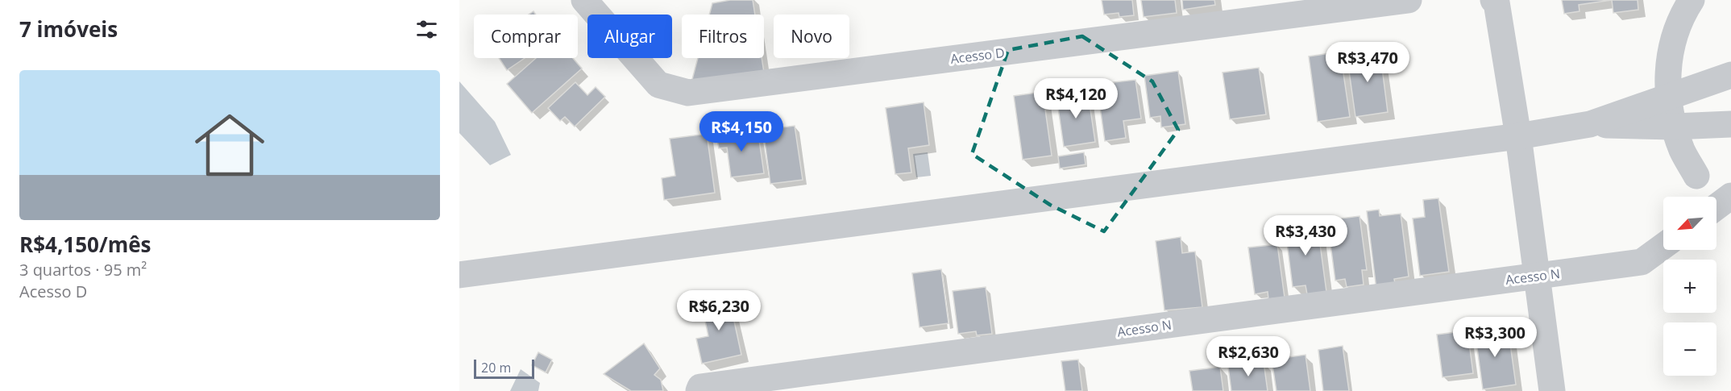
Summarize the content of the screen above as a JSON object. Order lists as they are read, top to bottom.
{
  "streets": {
    "street": ["Acesso D", "Acesso N"]
  },
  "scale_bar": "20 m",
  "north": "bottom left",
  "page": {
    "heading": "7 imóveis",
    "chip": [
      "Comprar",
      "Alugar",
      "Filtros",
      "Novo"
    ],
    "price": [
      "R$3,470",
      "R$4,120",
      "R$4,150",
      "R$3,430",
      "R$6,230",
      "R$3,300",
      "R$2,630"
    ],
    "list": [
      {
        "name": "R$4,150/mês",
        "note": "3 quartos · 95 m² · Acesso D"
      }
    ],
    "map_buttons": ["+", "−"],
    "scale": "20 m"
  }
}
